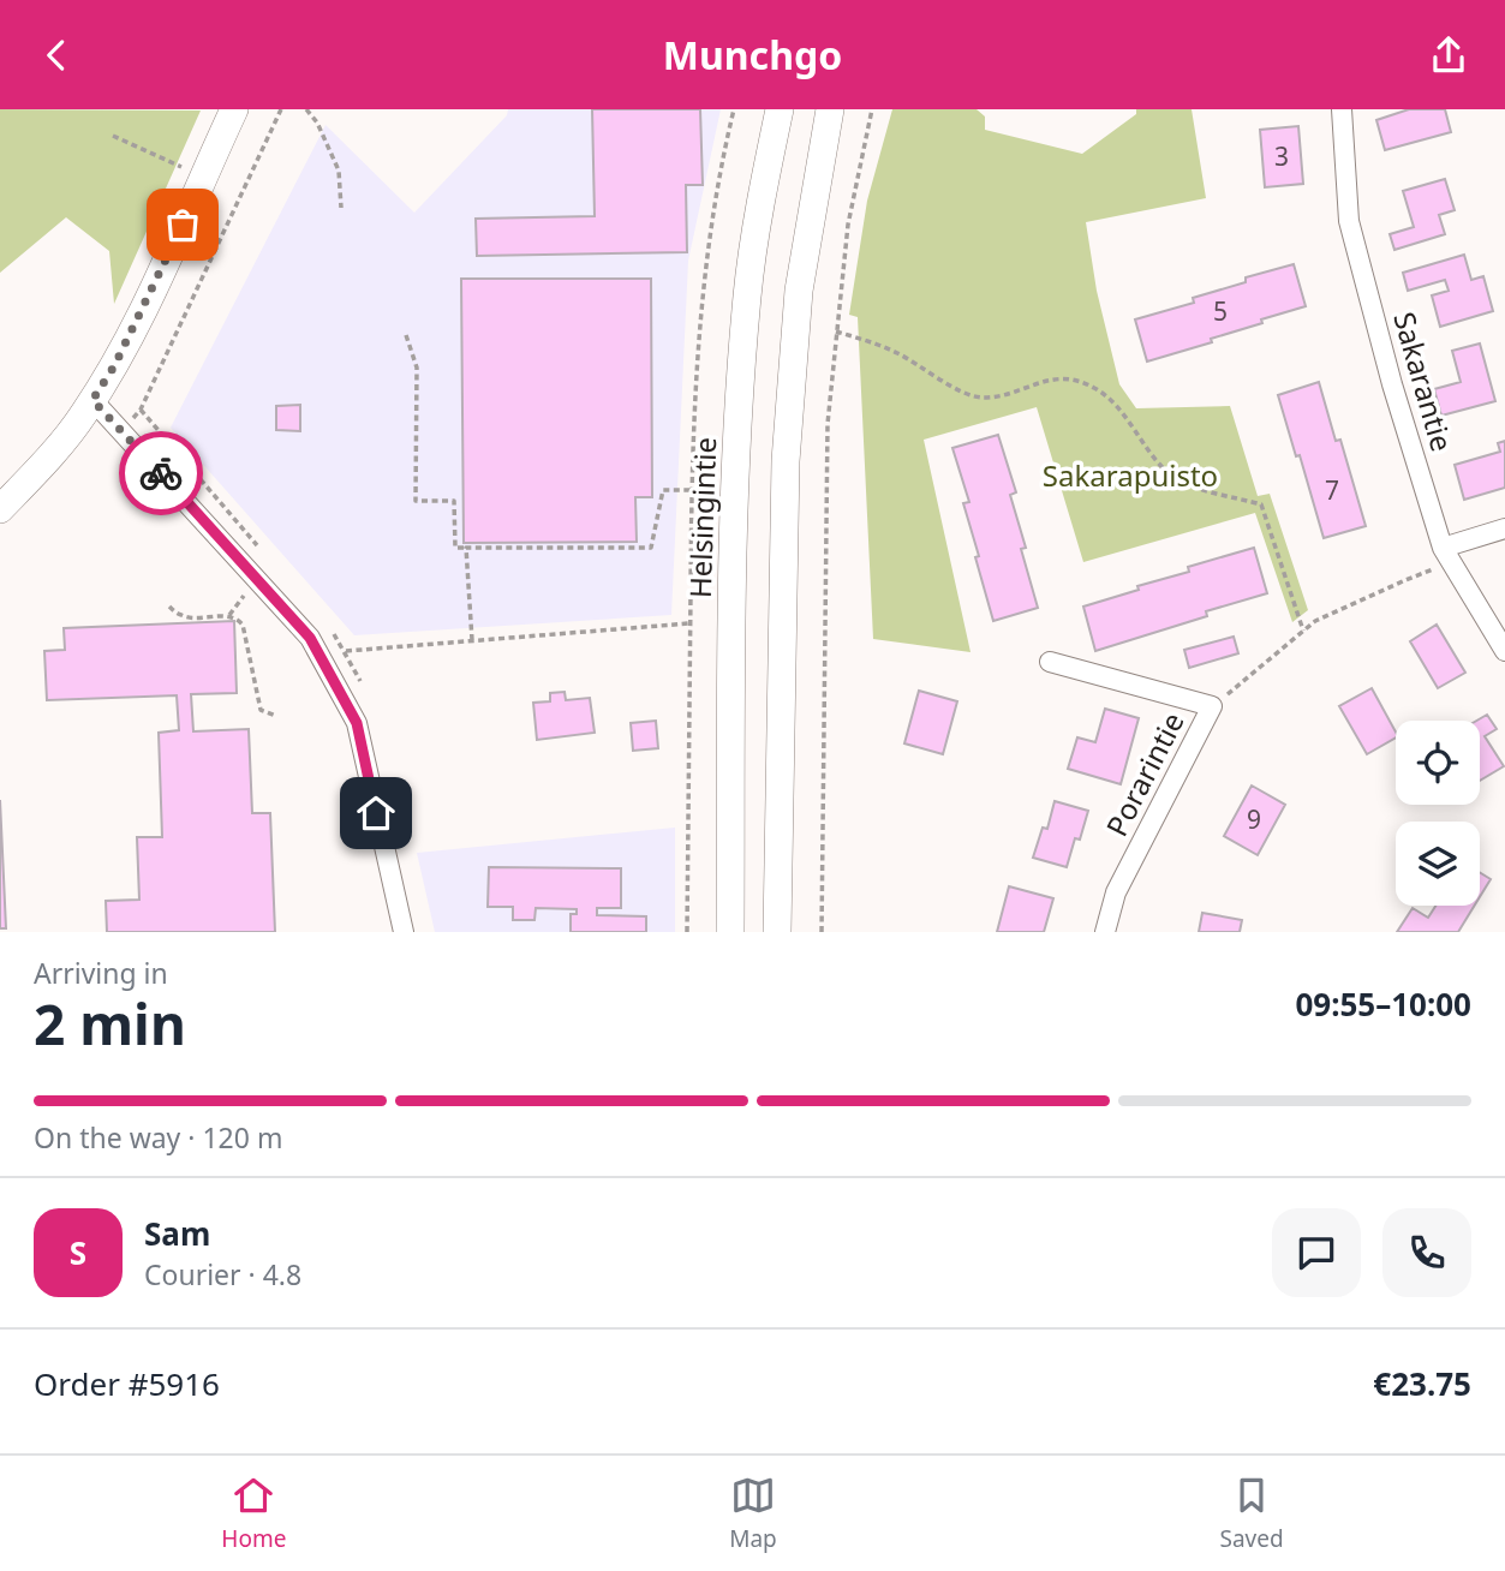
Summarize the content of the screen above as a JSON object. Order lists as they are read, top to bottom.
{
  "streets": {
    "main road": ["Helsingintie"],
    "street": ["Sakarantie", "Porarintie"]
  },
  "parks": ["Sakarapuisto"],
  "house_numbers": [
    "3",
    "5",
    "7",
    "9"
  ],
  "page": {
    "header": "Munchgo",
    "heading": ["2 min", "Arriving in", "09:55–10:00"],
    "panel": [
      "Sam",
      "Courier · 4.8",
      "Order #5916",
      "€23.75"
    ],
    "bar": "On the way · 120 m",
    "round": "S",
    "tabs": ["Home", "Map", "Saved"]
  }
}
